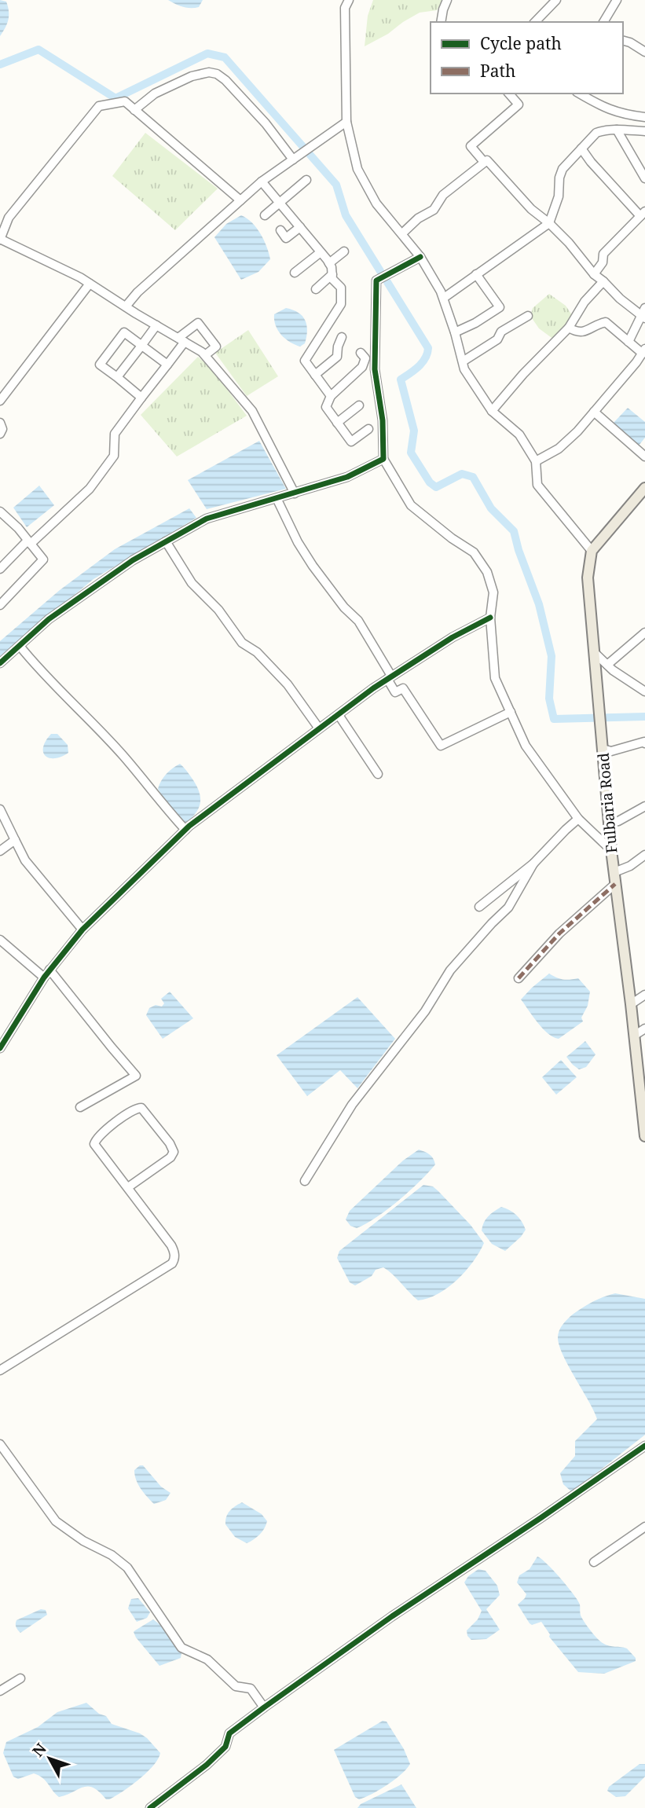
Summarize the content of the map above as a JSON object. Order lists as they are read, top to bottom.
{
  "streets": {
    "main road": ["Fulbaria Road"]
  },
  "legend": ["Cycle path", "Path"],
  "north": "top left"
}
